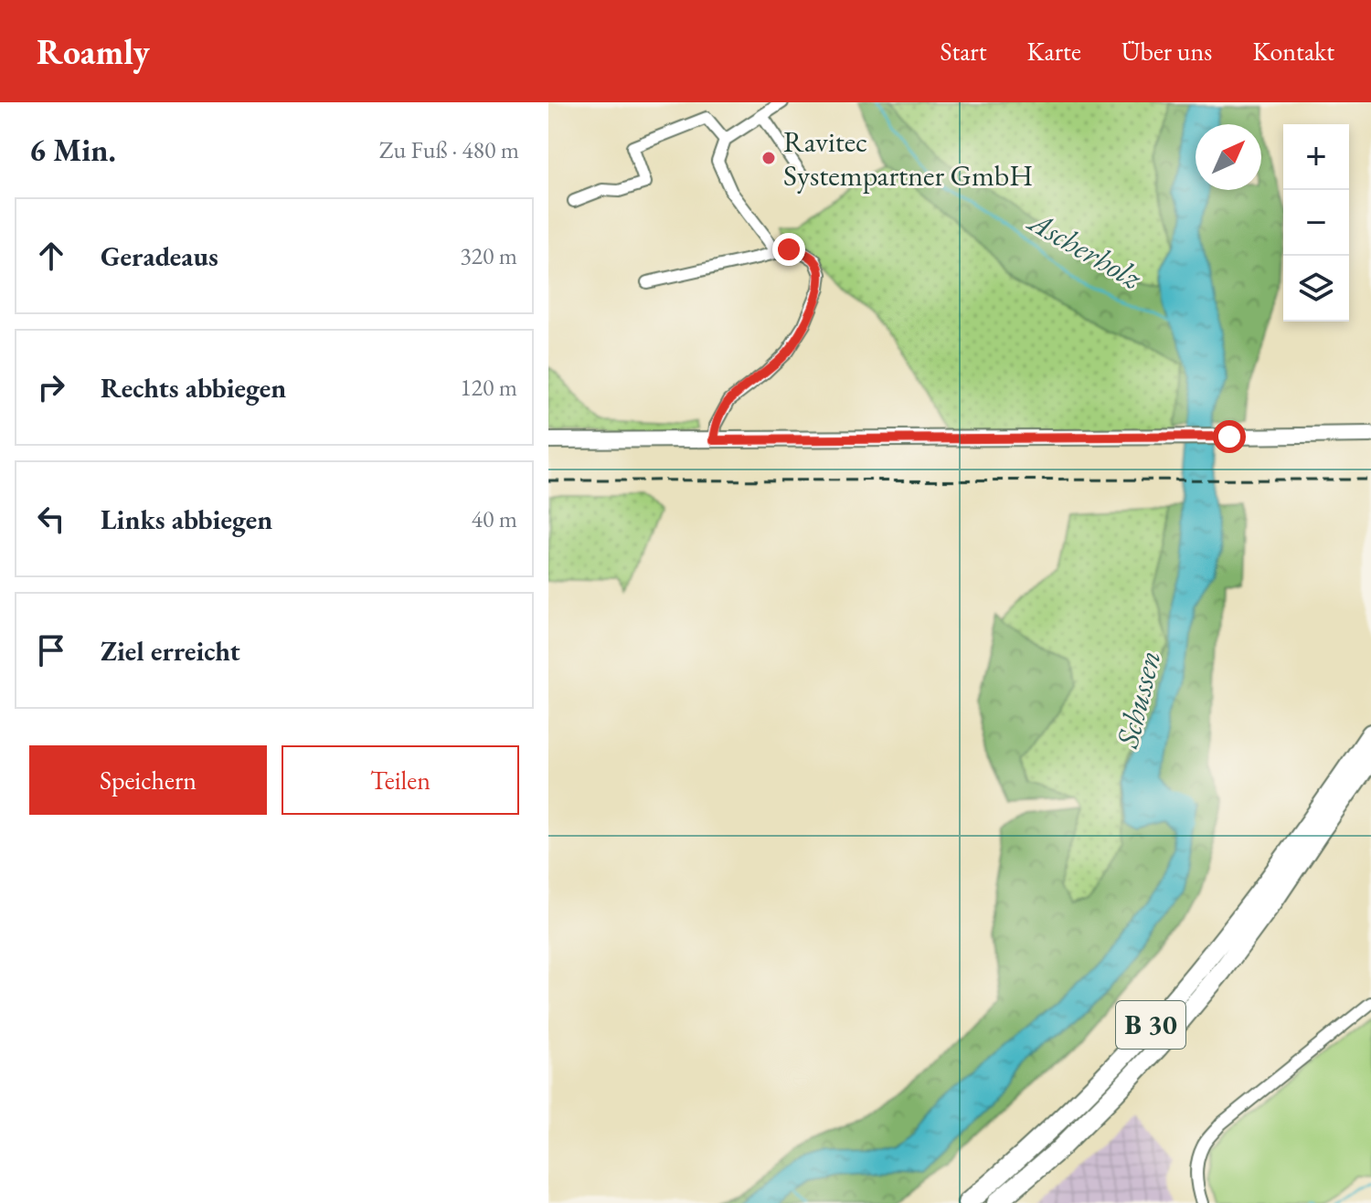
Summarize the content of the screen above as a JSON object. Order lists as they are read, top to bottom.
{
  "streets": {
    "highway": ["B 30"]
  },
  "water": ["Ascherholz", "Schussen"],
  "places": ["Ravitec Systempartner GmbH"],
  "north": "top right",
  "page": {
    "header": "Roamly",
    "nav": [
      "Start",
      "Karte",
      "Über uns",
      "Kontakt"
    ],
    "heading": ["6 Min.", "Zu Fuß · 480 m"],
    "map_buttons": ["+", "−"],
    "list": [
      ["Geradeaus", "320 m"],
      ["Rechts abbiegen", "120 m"],
      ["Links abbiegen", "40 m"],
      "Ziel erreicht"
    ],
    "buttons": ["Speichern", "Teilen"]
  }
}
